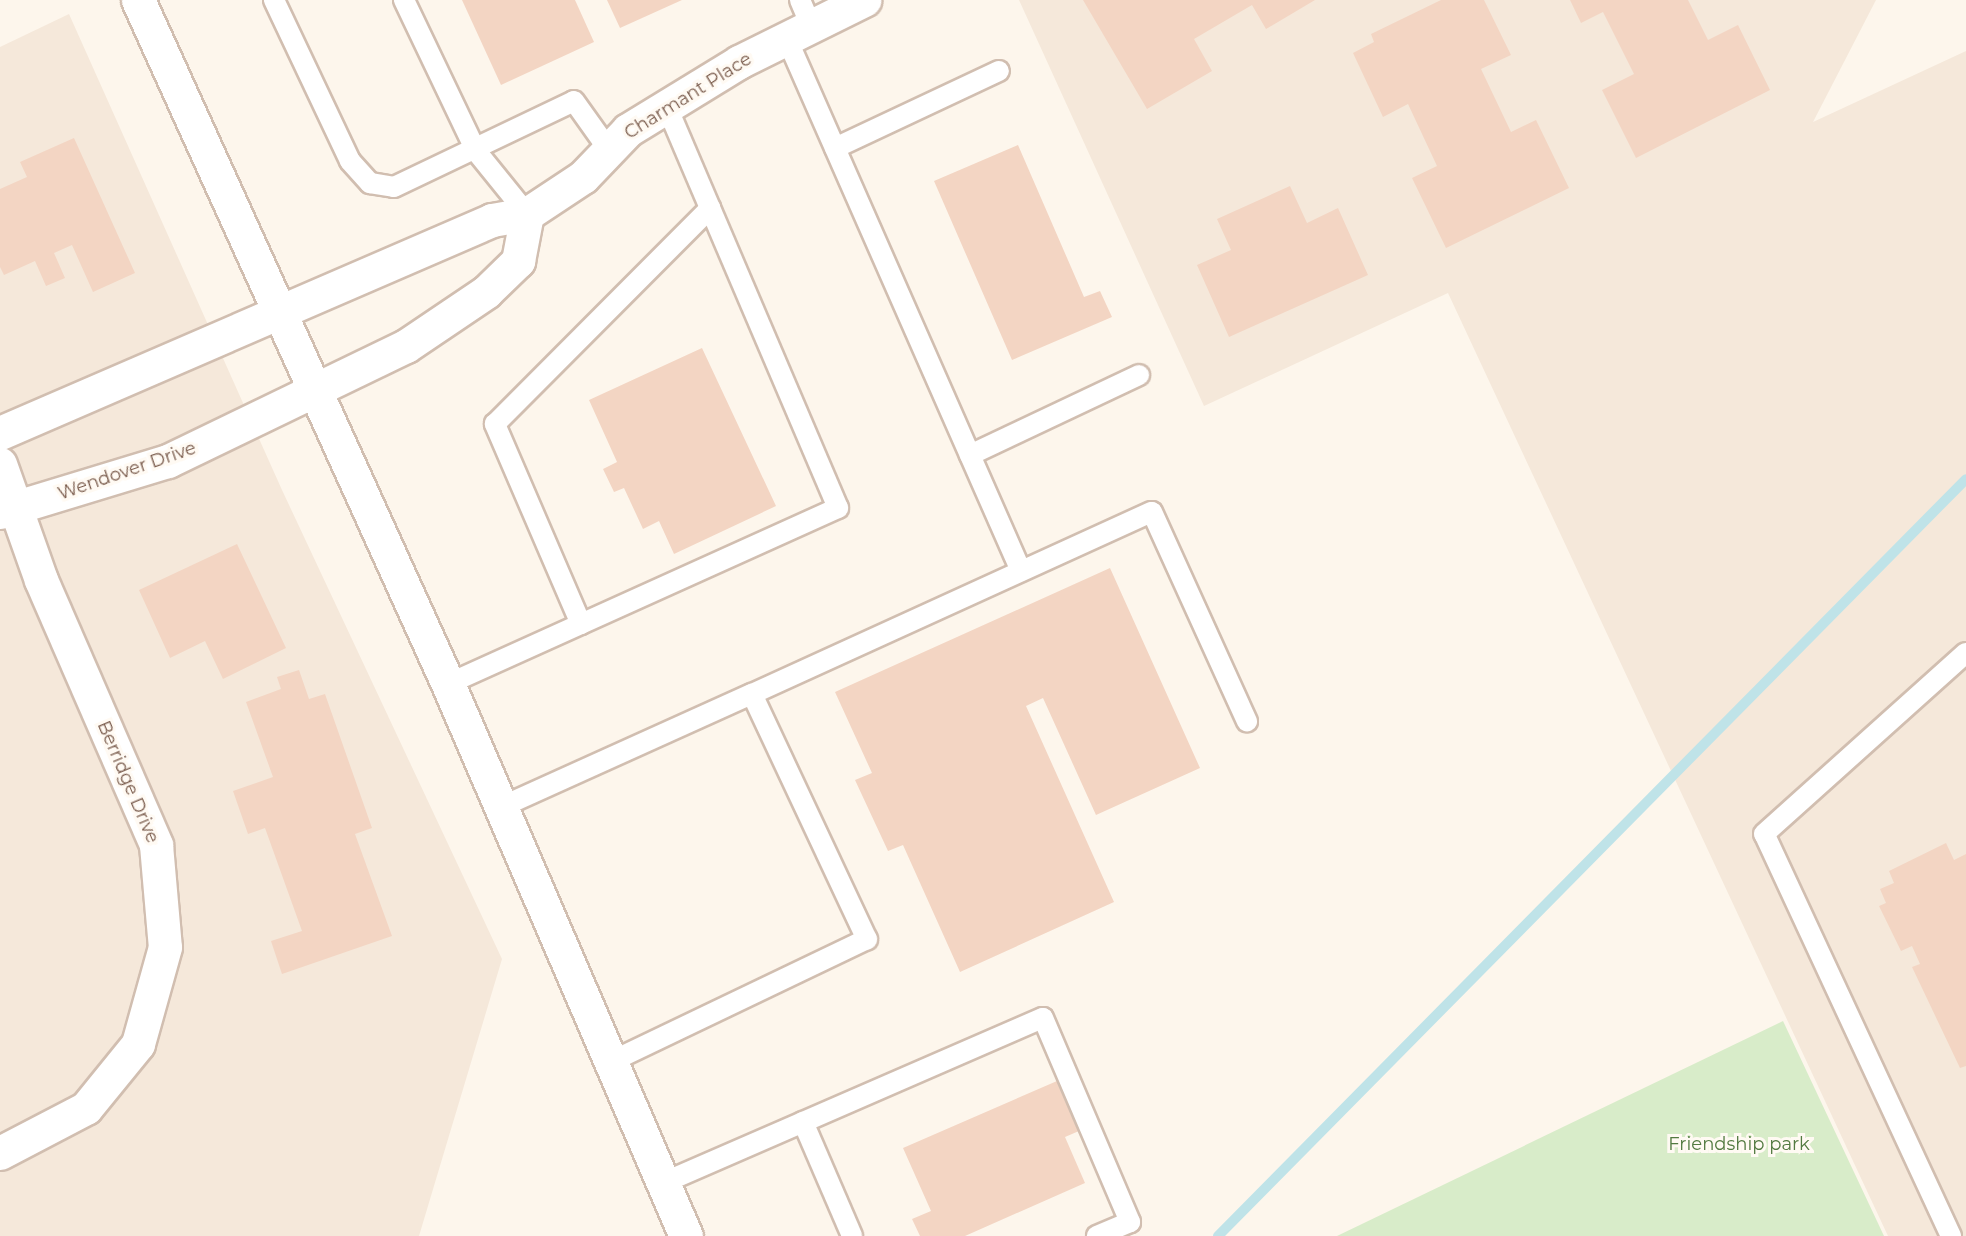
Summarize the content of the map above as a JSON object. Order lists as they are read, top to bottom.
{
  "streets": {
    "street": ["Charmant Place", "Wendover Drive", "Berridge Drive"]
  },
  "crossings": [
    ["Wendover Drive", "Berridge Drive"]
  ],
  "parks": ["Friendship park"]
}
